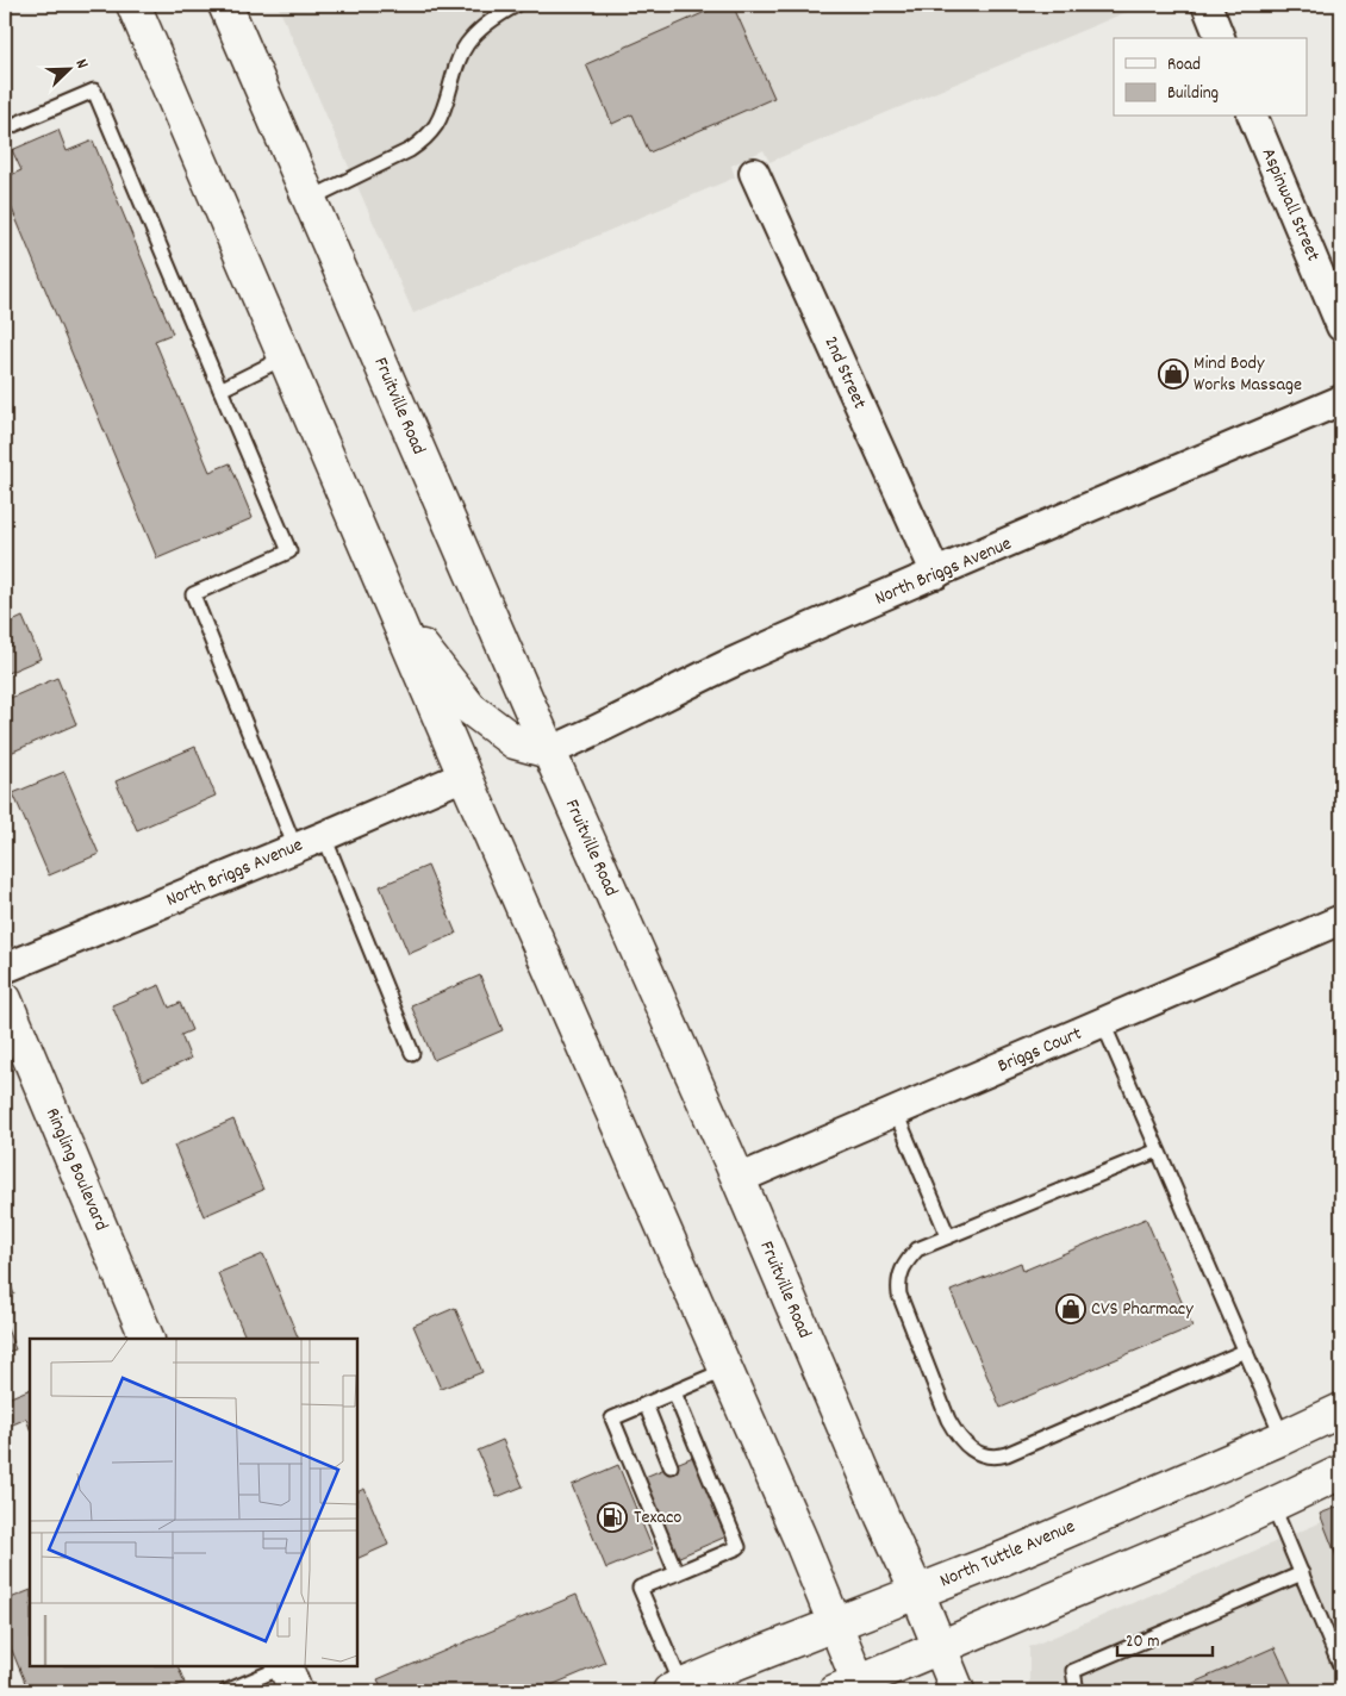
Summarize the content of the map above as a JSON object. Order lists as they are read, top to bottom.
{
  "streets": {
    "main road": ["Fruitville Road", "Ringling Boulevard", "North Tuttle Avenue"],
    "street": [
      "Aspinwall Street",
      "2nd Street",
      "North Briggs Avenue",
      "Briggs Court"
    ]
  },
  "crossings": [
    ["2nd Street", "North Briggs Avenue"],
    ["Fruitville Road", "North Briggs Avenue"],
    ["Fruitville Road", "Briggs Court"],
    ["Fruitville Road", "North Tuttle Avenue"]
  ],
  "places": {
    "shop": ["Mind Body Works Massage", "CVS Pharmacy"],
    "fuel station": ["Texaco"]
  },
  "legend": ["Road", "Building"],
  "scale_bar": "20 m",
  "north": "top right"
}
